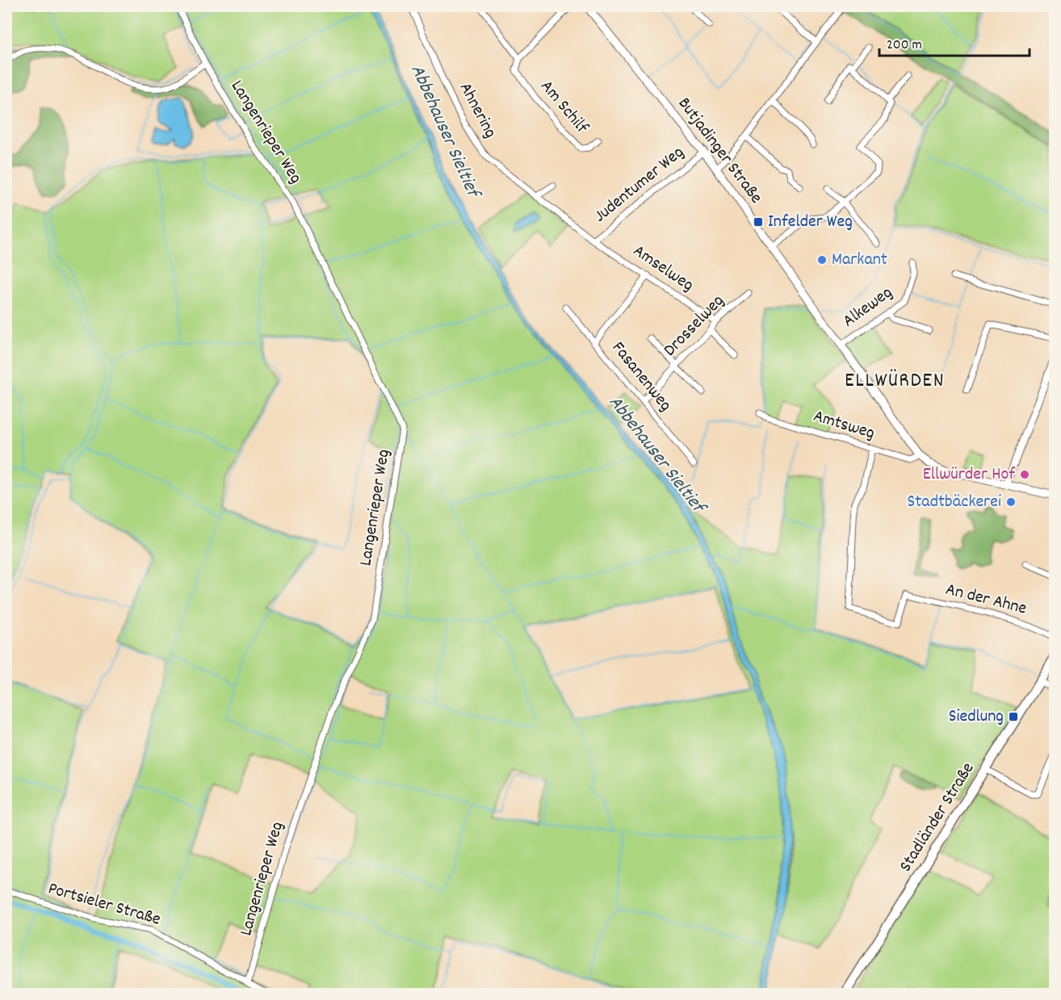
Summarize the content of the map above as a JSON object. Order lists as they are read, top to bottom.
{
  "streets": {
    "main road": ["Butjadinger Straße", "Stadländer Straße"],
    "street": [
      "Am Schilf",
      "Ahnering",
      "Langenrieper Weg",
      "Judentumer Weg",
      "Amselweg",
      "Alkeweg",
      "Drosselweg",
      "Fasanenweg",
      "Amtsweg",
      "An der Ahne",
      "Portsieler Straße"
    ]
  },
  "crossings": [
    ["Ahnering", "Judentumer Weg"],
    ["Ahnering", "Amselweg"],
    ["Langenrieper Weg", "Portsieler Straße"],
    ["Butjadinger Straße", "Judentumer Weg"],
    ["Butjadinger Straße", "Alkeweg"],
    ["Butjadinger Straße", "Amtsweg"],
    ["Judentumer Weg", "Amselweg"],
    ["Amselweg", "Drosselweg"],
    ["Drosselweg", "Fasanenweg"],
    ["Amtsweg", "An der Ahne"]
  ],
  "districts": ["ELLWÜRDEN"],
  "water": ["Abbehauser Sieltief"],
  "places": {
    "transit": ["Infelder Weg", "Siedlung"],
    "other": ["Markant", "Ellwürder Hof", "Stadtbäckerei"]
  },
  "scale_bar": "200 m"
}
